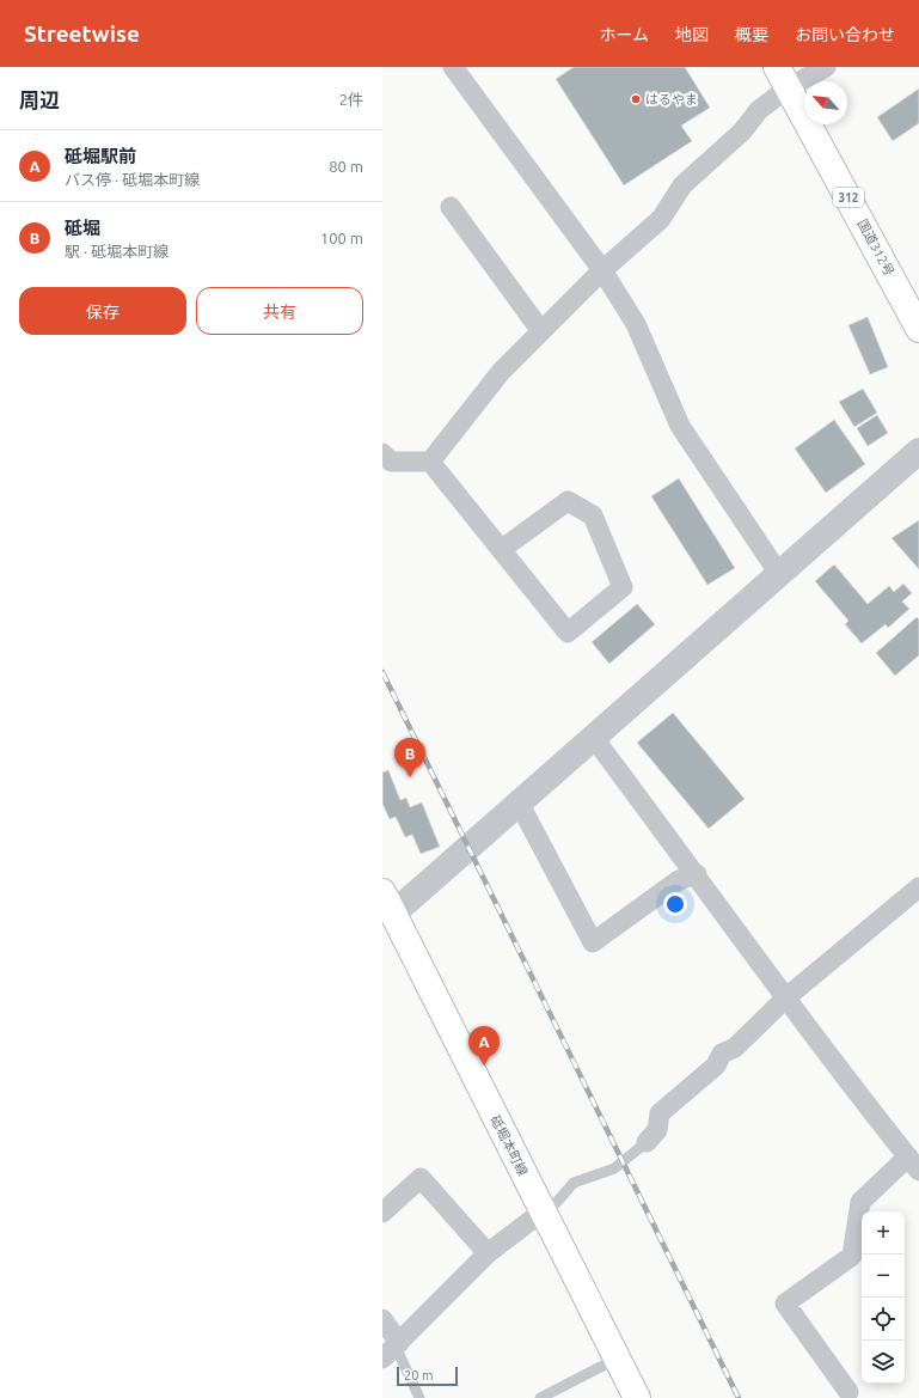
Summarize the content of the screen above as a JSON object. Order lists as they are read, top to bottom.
{
  "streets": {
    "main road": ["312", "国道312号", "砥堀本町線"]
  },
  "places": ["はるやま"],
  "scale_bar": "20 m",
  "north": "top left",
  "page": {
    "header": "Streetwise",
    "nav": [
      "ホーム",
      "地図",
      "概要",
      "お問い合わせ"
    ],
    "heading": ["周辺", "2件"],
    "list": [
      {
        "mark": "A",
        "name": "砥堀駅前",
        "note": "バス停 · 砥堀本町線",
        "value": "80 m"
      },
      {
        "mark": "B",
        "name": "砥堀",
        "note": "駅 · 砥堀本町線",
        "value": "100 m"
      }
    ],
    "buttons": ["保存", "共有"],
    "pins": ["B", "A"],
    "map_buttons": ["+", "−"],
    "scale": "20 m"
  }
}
